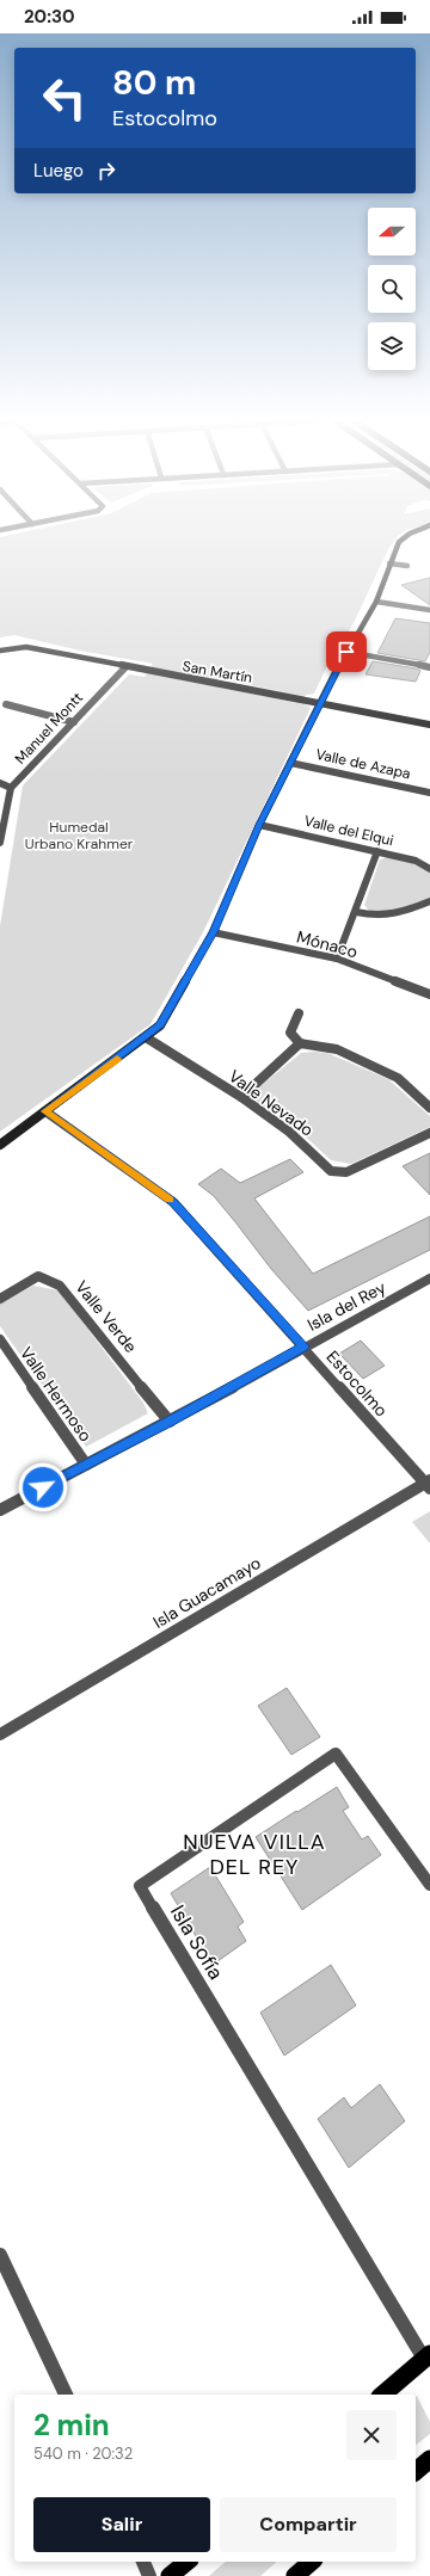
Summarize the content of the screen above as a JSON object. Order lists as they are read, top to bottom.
{
  "streets": {
    "street": [
      "San Martín",
      "Manuel Montt",
      "Valle de Azapa",
      "Valle del Elqui",
      "Mónaco",
      "Valle Nevado",
      "Isla del Rey",
      "Valle Verde",
      "Estocolmo",
      "Valle Hermoso",
      "Isla Guacamayo",
      "Isla Sofía"
    ]
  },
  "crossings": [
    ["San Martín", "Manuel Montt"],
    ["Isla del Rey", "Valle Verde"],
    ["Isla del Rey", "Estocolmo"],
    ["Isla del Rey", "Valle Hermoso"],
    ["Estocolmo", "Isla Guacamayo"]
  ],
  "districts": ["NUEVA VILLA DEL REY"],
  "parks": ["Humedal Urbano Krahmer"],
  "north": "left",
  "page": {
    "status": "20:30",
    "turn": ["80 m", "Estocolmo"],
    "then": "Luego",
    "heading": ["2 min", "540 m · 20:32"],
    "buttons": ["Salir", "Compartir"]
  }
}
